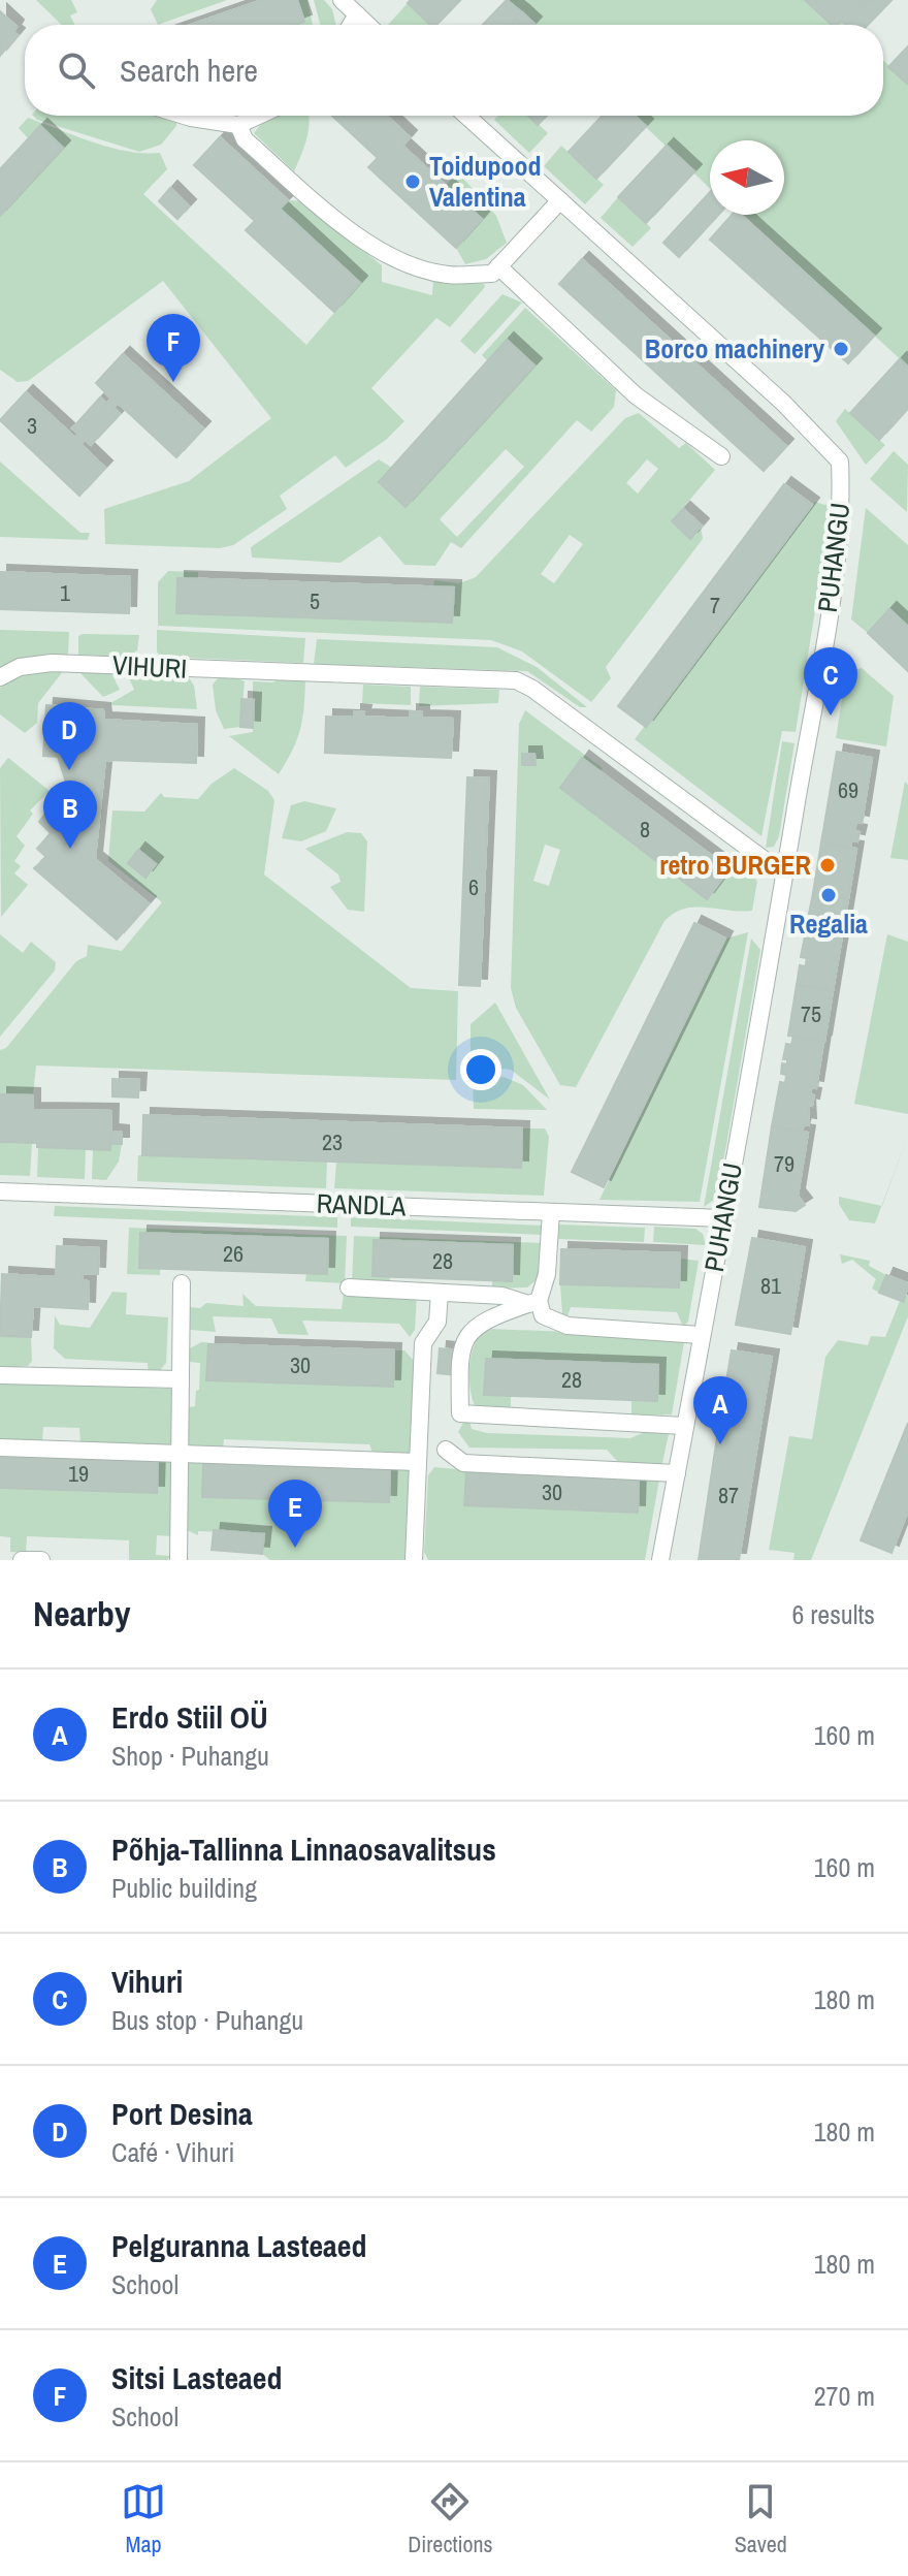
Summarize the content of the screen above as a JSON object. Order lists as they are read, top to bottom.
{
  "streets": {
    "street": ["PUHANGU", "VIHURI", "RANDLA"]
  },
  "crossings": [
    ["PUHANGU", "VIHURI"],
    ["PUHANGU", "RANDLA"]
  ],
  "places": [
    "Toidupood Valentina",
    "Borco machinery",
    "retro BURGER",
    "Regalia"
  ],
  "house_numbers": [
    "3",
    "1",
    "5",
    "7",
    "69",
    "8",
    "6",
    "75",
    "23",
    "79",
    "26",
    "28",
    "81",
    "30",
    "28",
    "19",
    "30",
    "87"
  ],
  "north": "left",
  "page": {
    "search": "Search here",
    "pins": [
      "F",
      "C",
      "D",
      "B",
      "A",
      "E"
    ],
    "heading": ["Nearby", "6 results"],
    "list": [
      {
        "mark": "A",
        "name": "Erdo Stiil OÜ",
        "note": "Shop · Puhangu",
        "value": "160 m"
      },
      {
        "mark": "B",
        "name": "Põhja-Tallinna Linnaosavalitsus",
        "note": "Public building",
        "value": "160 m"
      },
      {
        "mark": "C",
        "name": "Vihuri",
        "note": "Bus stop · Puhangu",
        "value": "180 m"
      },
      {
        "mark": "D",
        "name": "Port Desina",
        "note": "Café · Vihuri",
        "value": "180 m"
      },
      {
        "mark": "E",
        "name": "Pelguranna Lasteaed",
        "note": "School",
        "value": "180 m"
      },
      {
        "mark": "F",
        "name": "Sitsi Lasteaed",
        "note": "School",
        "value": "270 m"
      }
    ],
    "nav": ["Map", "Directions", "Saved"]
  }
}
